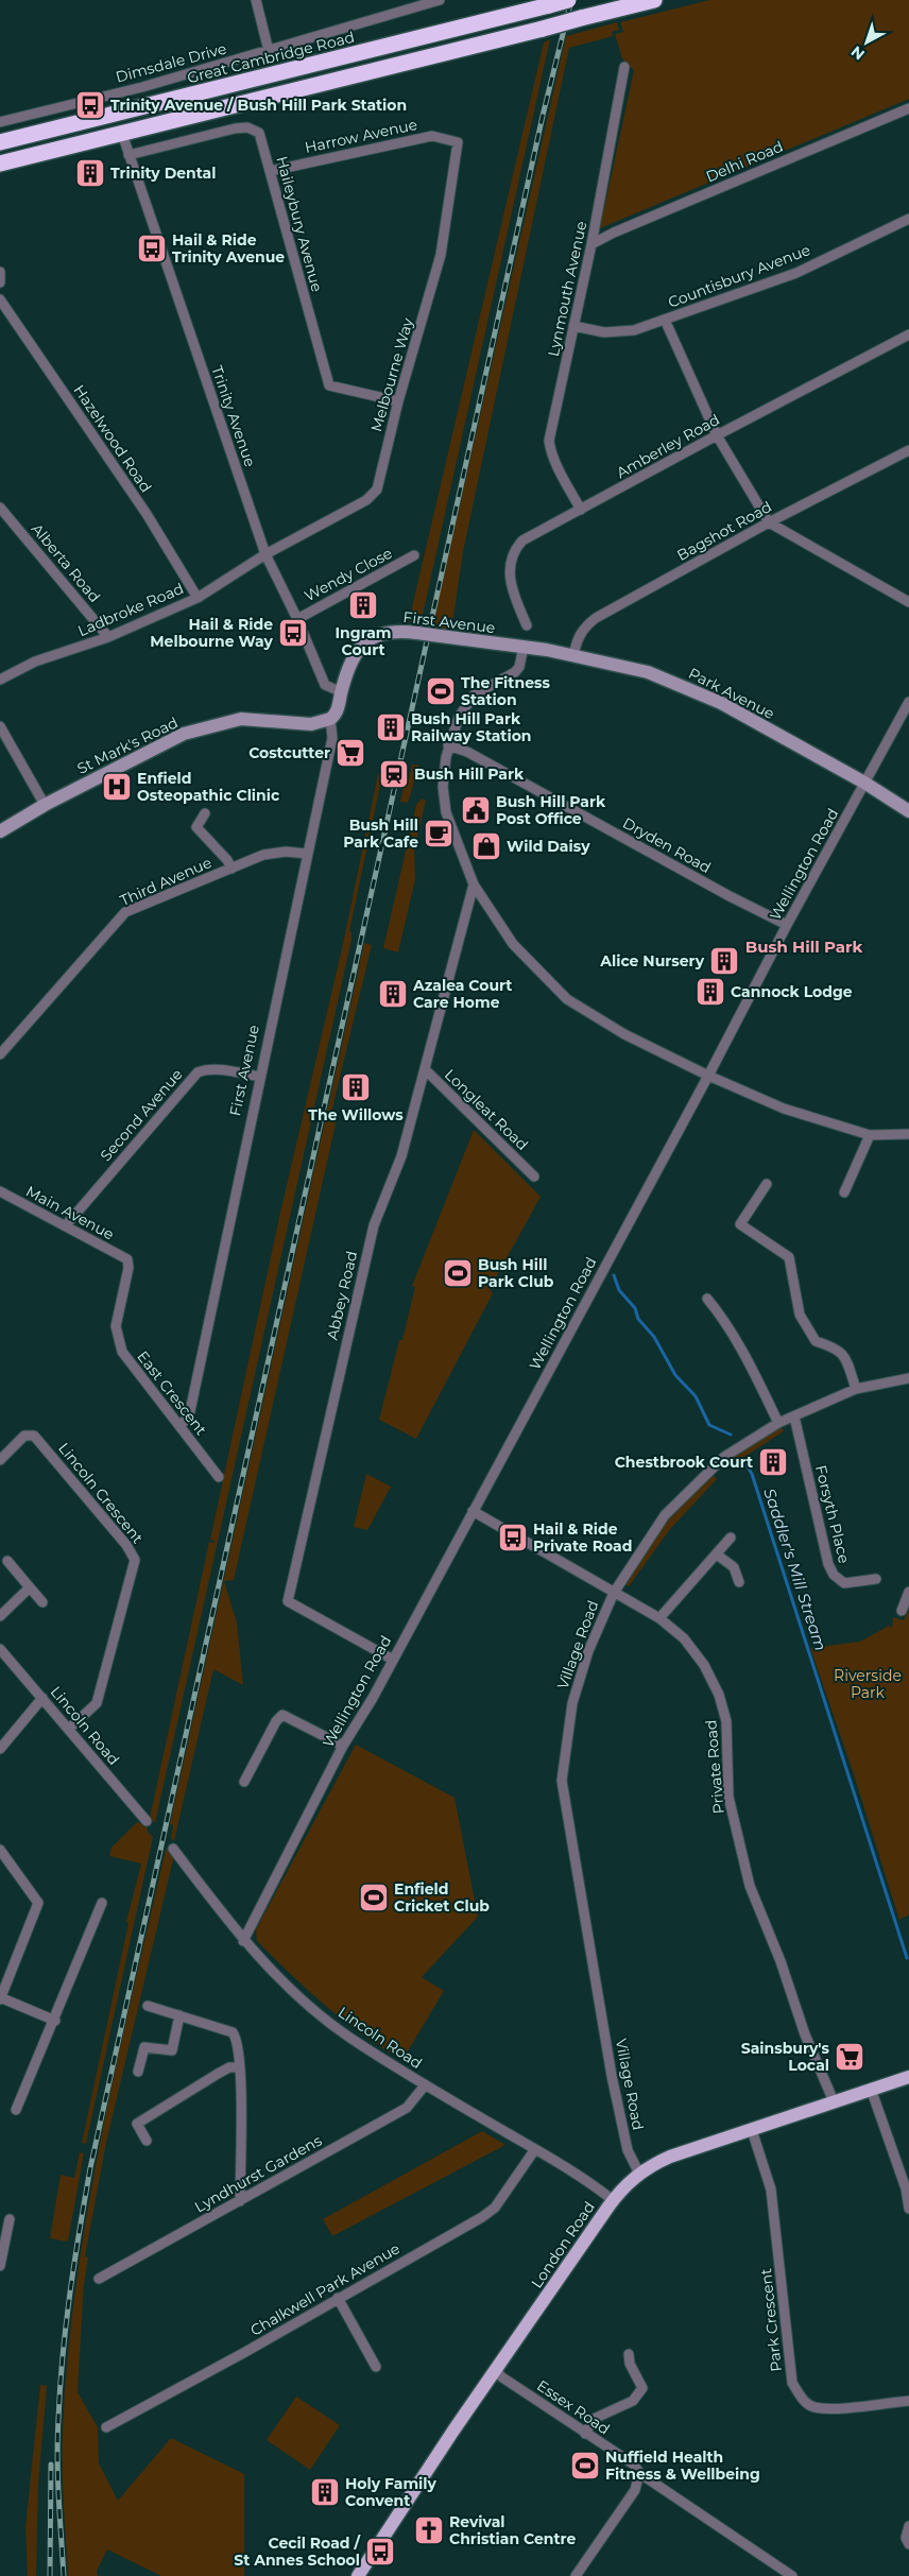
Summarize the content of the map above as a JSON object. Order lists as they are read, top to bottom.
{
  "streets": {
    "highway": ["Great Cambridge Road"],
    "main road": ["London Road"],
    "street": [
      "Dimsdale Drive",
      "Harrow Avenue",
      "Delhi Road",
      "Haileybury Avenue",
      "Countisbury Avenue",
      "Lynmouth Avenue",
      "Melbourne Way",
      "Trinity Avenue",
      "Hazelwood Road",
      "Amberley Road",
      "Bagshot Road",
      "Alberta Road",
      "Wendy Close",
      "Ladbroke Road",
      "First Avenue",
      "Park Avenue",
      "St Mark's Road",
      "Dryden Road",
      "Wellington Road",
      "Third Avenue",
      "Longleat Road",
      "Second Avenue",
      "Main Avenue",
      "Abbey Road",
      "East Crescent",
      "Lincoln Crescent",
      "Forsyth Place",
      "Village Road",
      "Lincoln Road",
      "Private Road",
      "Lyndhurst Gardens",
      "Chalkwell Park Avenue",
      "Park Crescent",
      "Essex Road"
    ]
  },
  "crossings": [
    ["Harrow Avenue", "Haileybury Avenue"],
    ["Harrow Avenue", "Melbourne Way"],
    ["Delhi Road", "Lynmouth Avenue"],
    ["Haileybury Avenue", "Melbourne Way"],
    ["Haileybury Avenue", "Trinity Avenue"],
    ["Countisbury Avenue", "Lynmouth Avenue"],
    ["Lynmouth Avenue", "Amberley Road"],
    ["Melbourne Way", "Trinity Avenue"],
    ["Melbourne Way", "Ladbroke Road"],
    ["Trinity Avenue", "Wendy Close"],
    ["Trinity Avenue", "Ladbroke Road"],
    ["Trinity Avenue", "First Avenue"],
    ["Hazelwood Road", "Ladbroke Road"],
    ["Bagshot Road", "Park Avenue"],
    ["Alberta Road", "Ladbroke Road"],
    ["First Avenue", "Park Avenue"],
    ["First Avenue", "St Mark's Road"],
    ["First Avenue", "Third Avenue"],
    ["First Avenue", "Second Avenue"],
    ["First Avenue", "East Crescent"],
    ["Park Avenue", "Wellington Road"],
    ["Dryden Road", "Wellington Road"],
    ["Wellington Road", "Abbey Road"],
    ["Wellington Road", "Lincoln Road"],
    ["Wellington Road", "Private Road"],
    ["Longleat Road", "Abbey Road"],
    ["Second Avenue", "Main Avenue"],
    ["Main Avenue", "East Crescent"],
    ["Lincoln Crescent", "Lincoln Road"],
    ["Forsyth Place", "Village Road"],
    ["Village Road", "Private Road"],
    ["Village Road", "London Road"],
    ["Lincoln Road", "Lyndhurst Gardens"],
    ["Lincoln Road", "London Road"],
    ["Lincoln Road", "Chalkwell Park Avenue"],
    ["Private Road", "London Road"],
    ["London Road", "Park Crescent"],
    ["London Road", "Essex Road"]
  ],
  "districts": ["Bush Hill Park"],
  "water": ["Saddler's Mill Stream"],
  "parks": ["Riverside Park"],
  "places": {
    "bus stop": [
      "Trinity Avenue / Bush Hill Park Station",
      "Hail & Ride Trinity Avenue",
      "Hail & Ride Melbourne Way",
      "Hail & Ride Private Road",
      "Cecil Road / St Annes School"
    ],
    "building": [
      "Trinity Dental",
      "Ingram Court",
      "Bush Hill Park Railway Station",
      "Alice Nursery",
      "Cannock Lodge",
      "Azalea Court Care Home",
      "The Willows",
      "Chestbrook Court",
      "Holy Family Convent"
    ],
    "sports": [
      "The Fitness Station",
      "Bush Hill Park Club",
      "Enfield Cricket Club",
      "Nuffield Health Fitness & Wellbeing"
    ],
    "supermarket": ["Costcutter", "Sainsbury's Local"],
    "station": ["Bush Hill Park"],
    "hospital": ["Enfield Osteopathic Clinic"],
    "public building": ["Bush Hill Park Post Office"],
    "cafe": ["Bush Hill Park Cafe"],
    "shop": ["Wild Daisy"],
    "church": ["Revival Christian Centre"]
  },
  "north": "bottom left"
}
